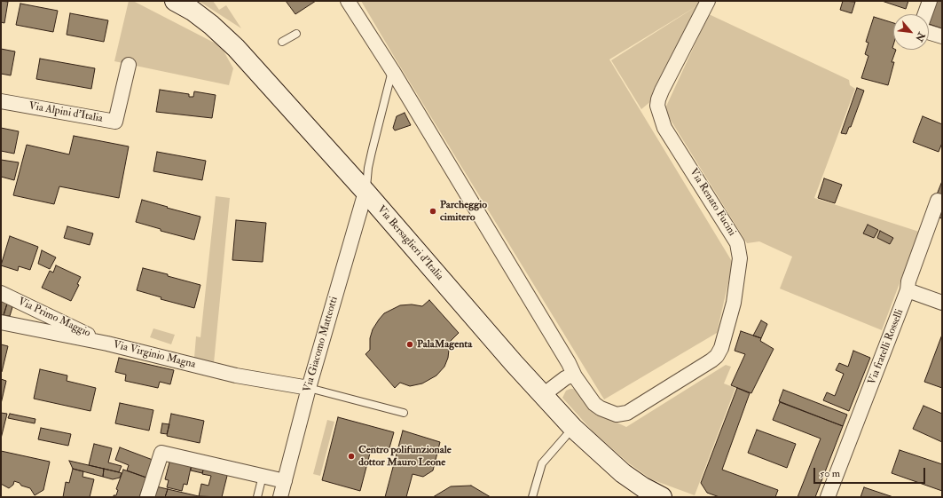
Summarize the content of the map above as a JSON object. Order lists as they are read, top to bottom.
{
  "streets": {
    "street": [
      "Via Alpini d'Italia",
      "Via Renato Fucini",
      "Via Bersaglieri d'Italia",
      "Via Primo Maggio",
      "Via Giacomo Matteotti",
      "Via fratelli Rosselli",
      "Via Virginio Magna"
    ]
  },
  "crossings": [
    ["Via Bersaglieri d'Italia", "Via Giacomo Matteotti"],
    ["Via Primo Maggio", "Via Virginio Magna"],
    ["Via Giacomo Matteotti", "Via Virginio Magna"]
  ],
  "places": ["Parcheggio cimitero", "PalaMagenta", "Centro polifunzionale dottor Mauro Leone"],
  "scale_bar": "50 m",
  "north": "bottom right"
}
